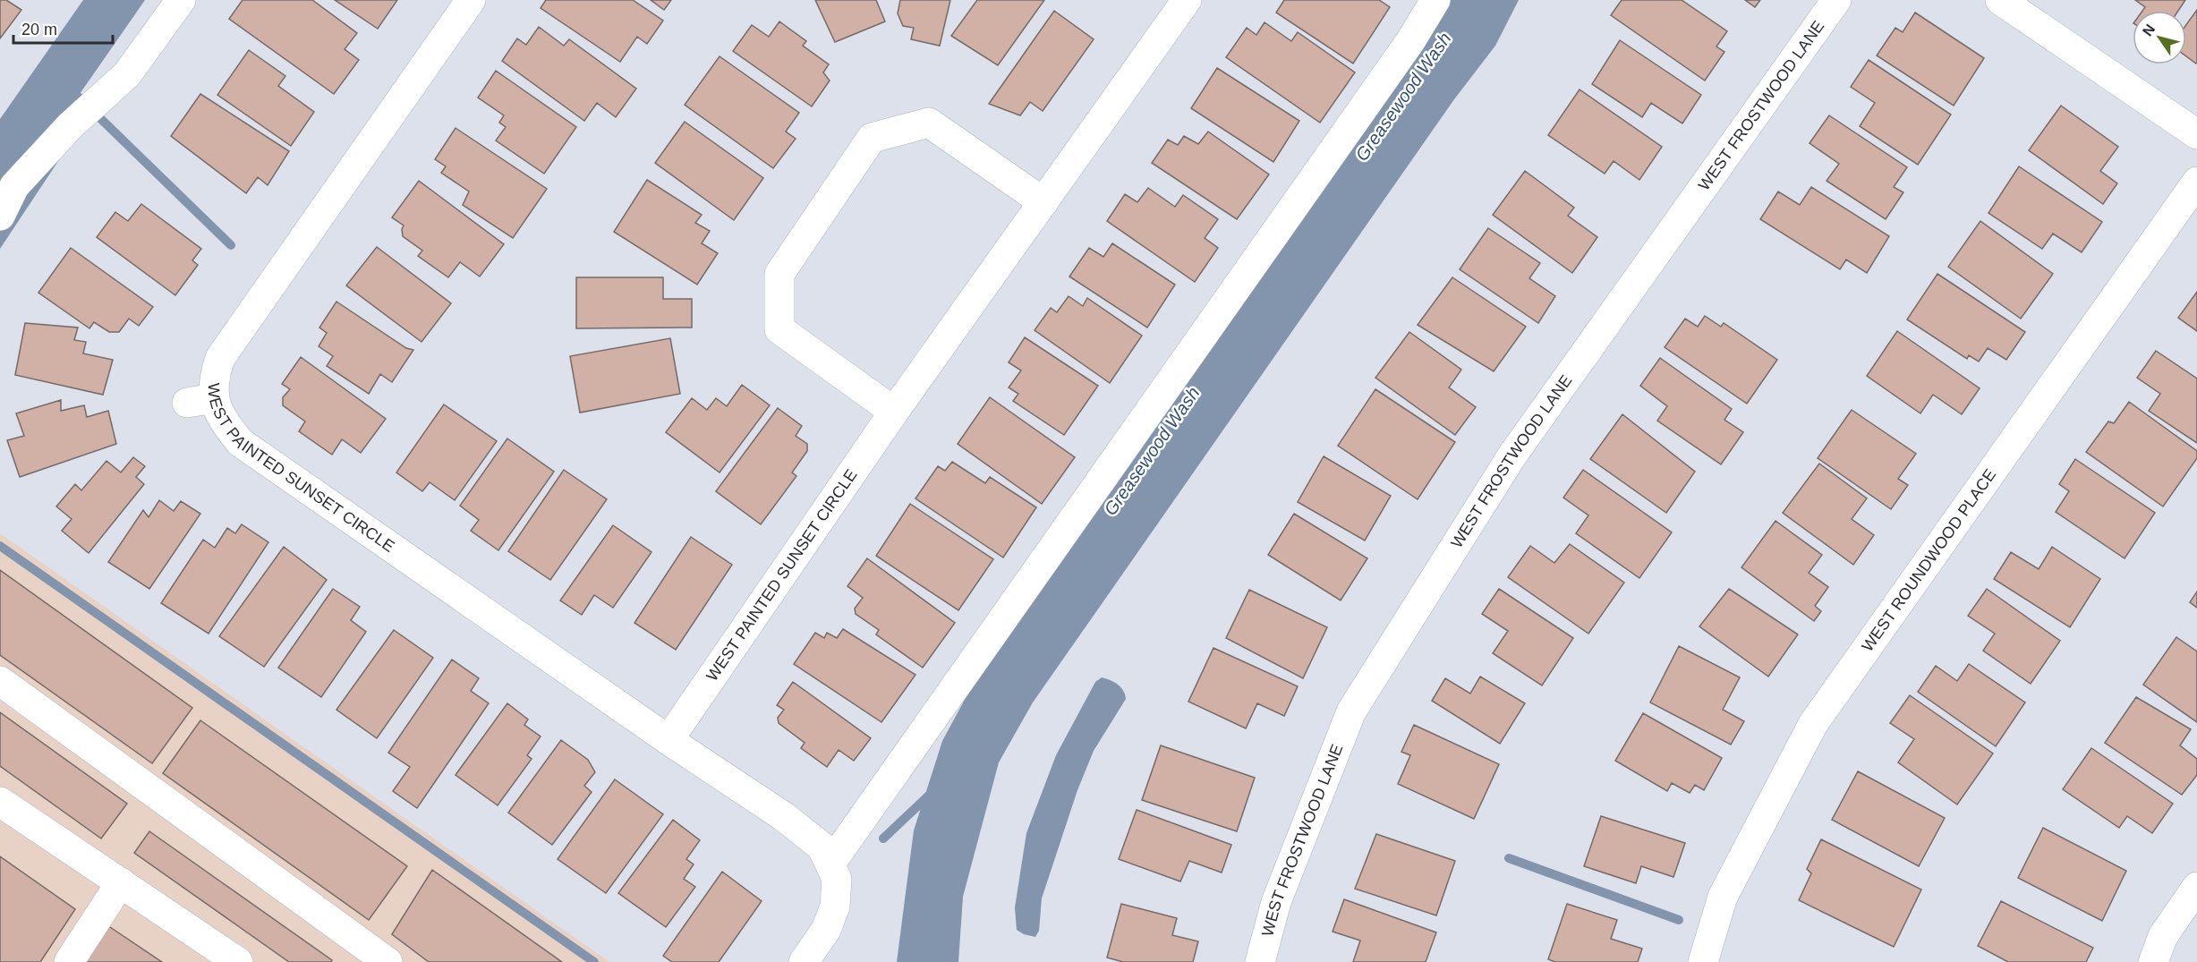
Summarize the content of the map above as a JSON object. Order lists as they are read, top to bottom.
{
  "streets": {
    "street": ["WEST FROSTWOOD LANE", "WEST PAINTED SUNSET CIRCLE", "WEST ROUNDWOOD PLACE"]
  },
  "water": ["Greasewood Wash"],
  "scale_bar": "20 m",
  "north": "top left"
}
